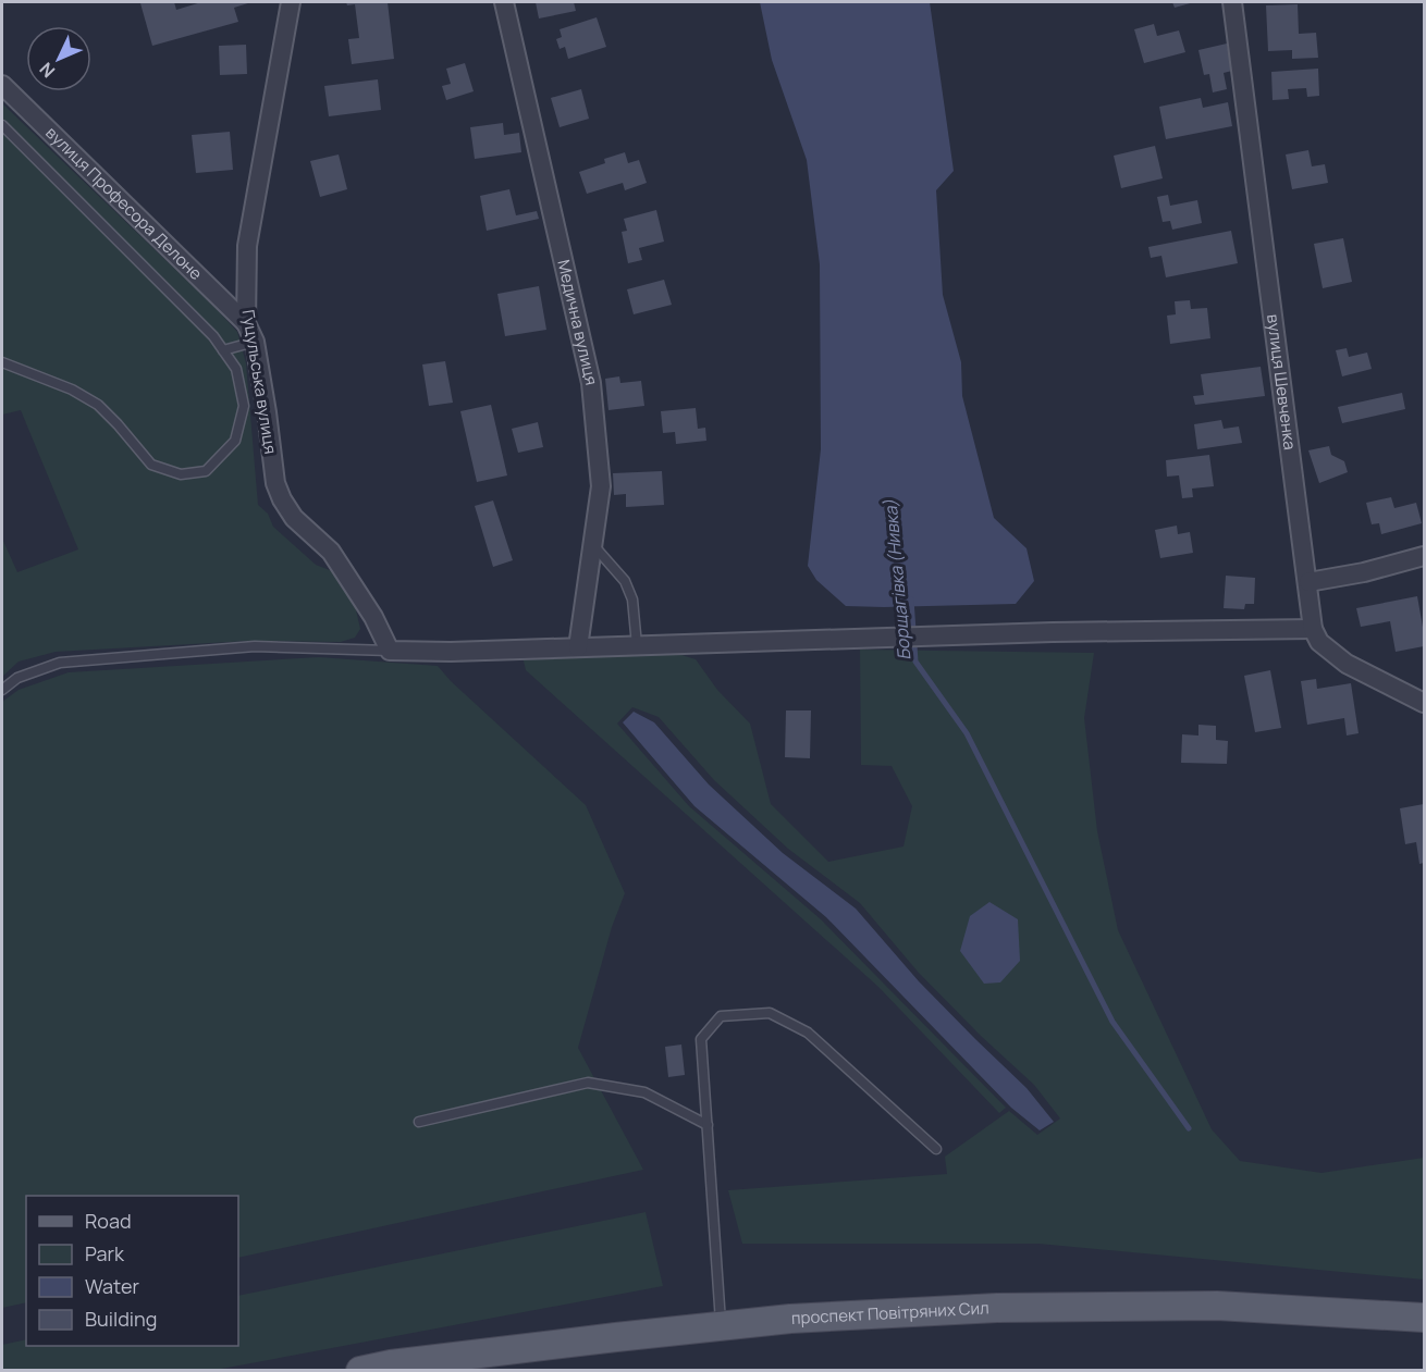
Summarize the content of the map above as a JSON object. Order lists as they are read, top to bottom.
{
  "streets": {
    "main road": ["проспект Повітряних Сил"],
    "street": [
      "вулиця Професора Делоне",
      "Медична вулиця",
      "Гуцульська вулиця",
      "вулиця Шевченка"
    ]
  },
  "crossings": [
    ["вулиця Професора Делоне", "Гуцульська вулиця"]
  ],
  "water": ["Борщагівка (Нивка)"],
  "legend": [
    "Road",
    "Park",
    "Water",
    "Building"
  ],
  "north": "bottom left"
}
